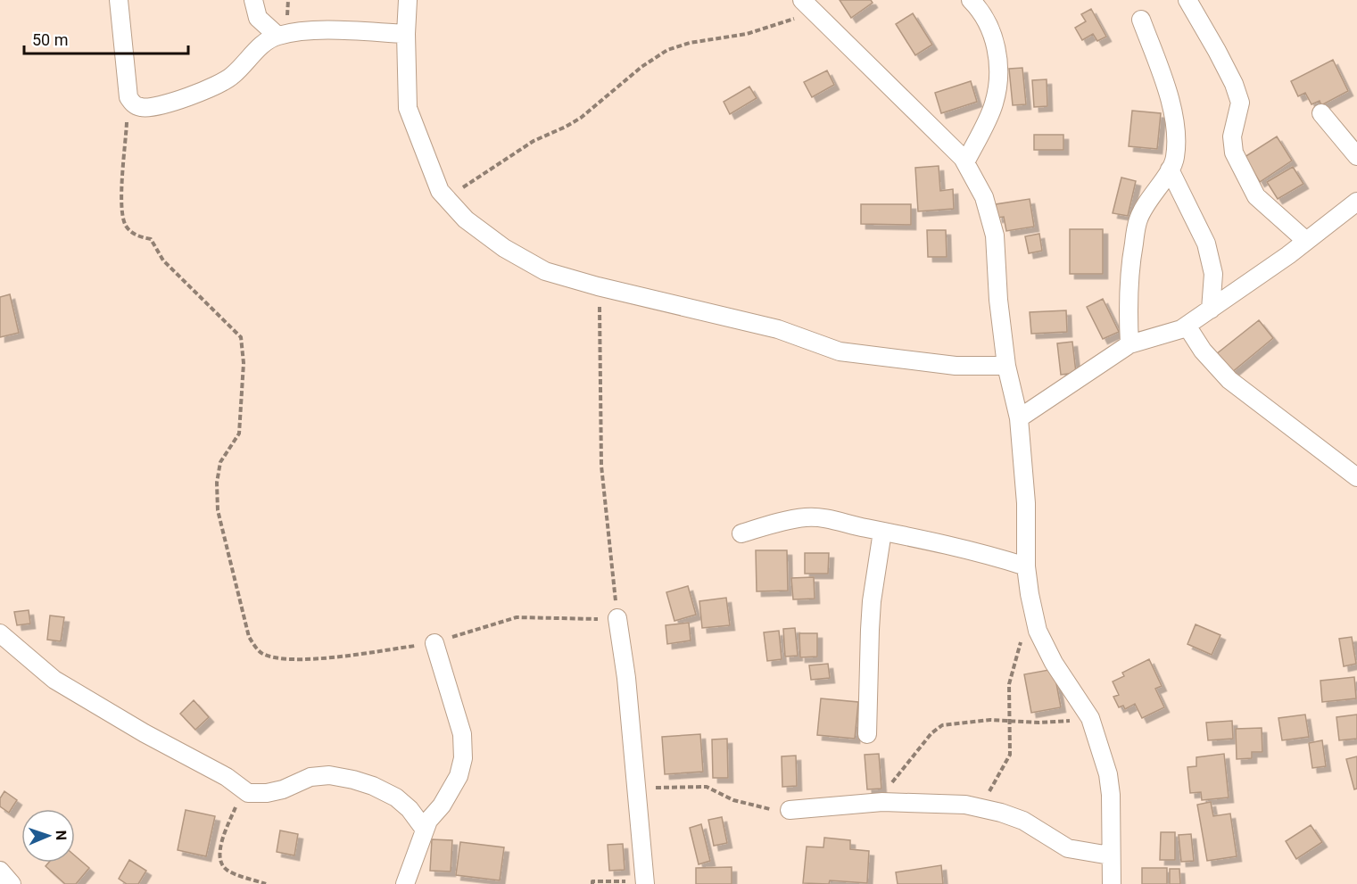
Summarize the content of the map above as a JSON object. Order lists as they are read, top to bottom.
{
  "scale_bar": "50 m",
  "north": "right"
}
